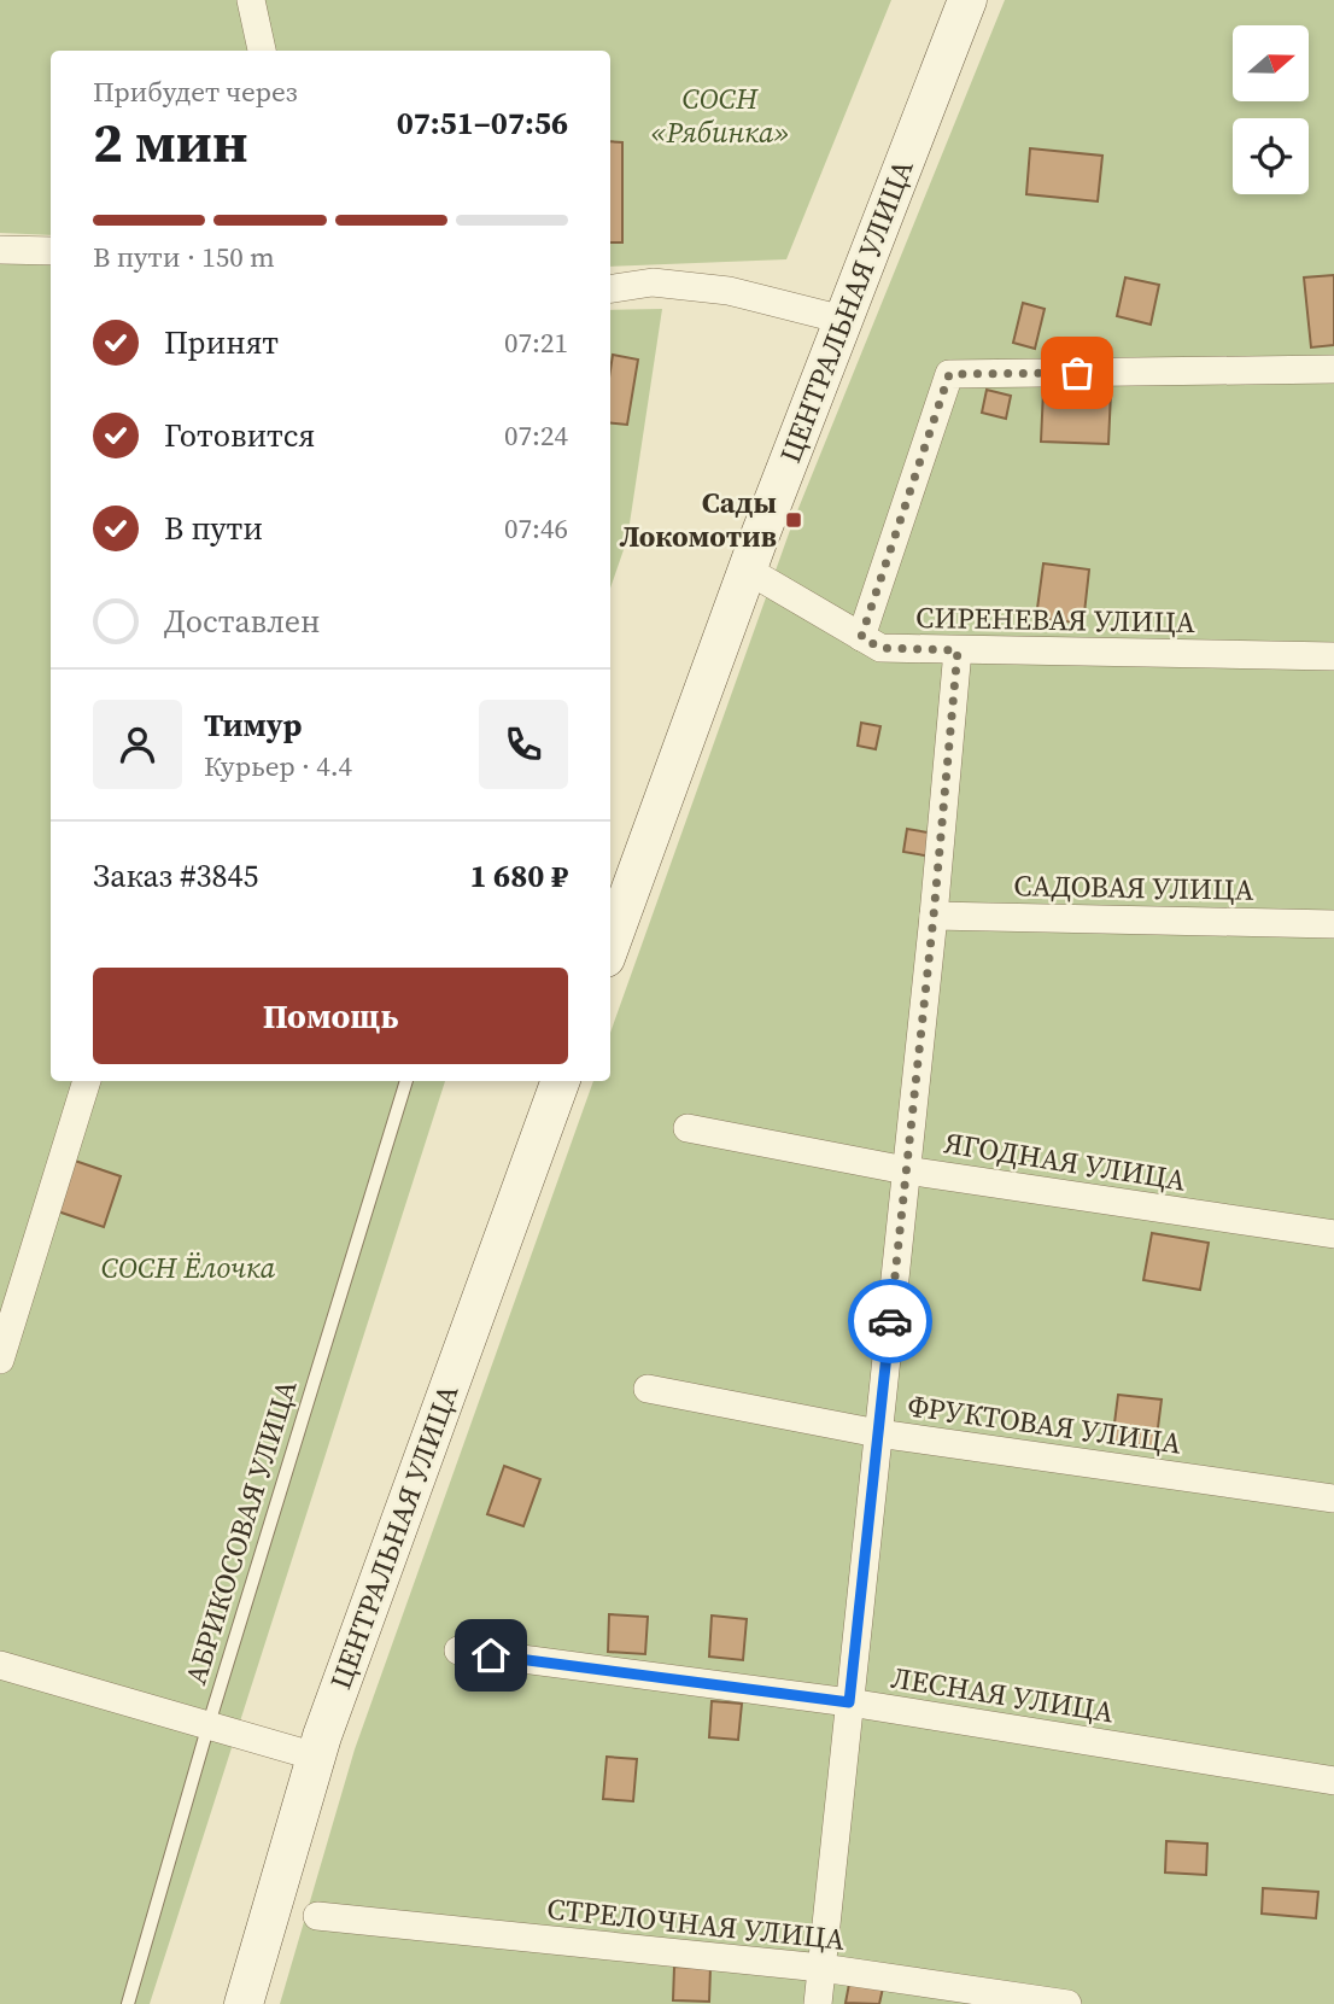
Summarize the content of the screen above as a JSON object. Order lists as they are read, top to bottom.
{
  "streets": {
    "street": [
      "ЦЕНТРАЛЬНАЯ УЛИЦА",
      "СИРЕНЕВАЯ УЛИЦА",
      "САДОВАЯ УЛИЦА",
      "ЯГОДНАЯ УЛИЦА",
      "ФРУКТОВАЯ УЛИЦА",
      "ЛЕСНАЯ УЛИЦА",
      "СТРЕЛОЧНАЯ УЛИЦА"
    ],
    "lane": ["АБРИКОСОВАЯ УЛИЦА"]
  },
  "crossings": [
    ["ЦЕНТРАЛЬНАЯ УЛИЦА", "СИРЕНЕВАЯ УЛИЦА"]
  ],
  "parks": ["СОСН «Рябинка»", "СОСН Ёлочка"],
  "places": {
    "transit": ["Сады Локомотив"]
  },
  "north": "right",
  "page": {
    "heading": ["2 мин", "Прибудет через", "07:51–07:56"],
    "panel": [
      "Тимур",
      "Курьер · 4.4",
      "Заказ #3845",
      "1 680 ₽"
    ],
    "bar": "В пути · 150 m",
    "list": [
      ["Принят", "07:21"],
      ["Готовится", "07:24"],
      ["В пути", "07:46"],
      "Доставлен"
    ],
    "buttons": "Помощь"
  }
}
